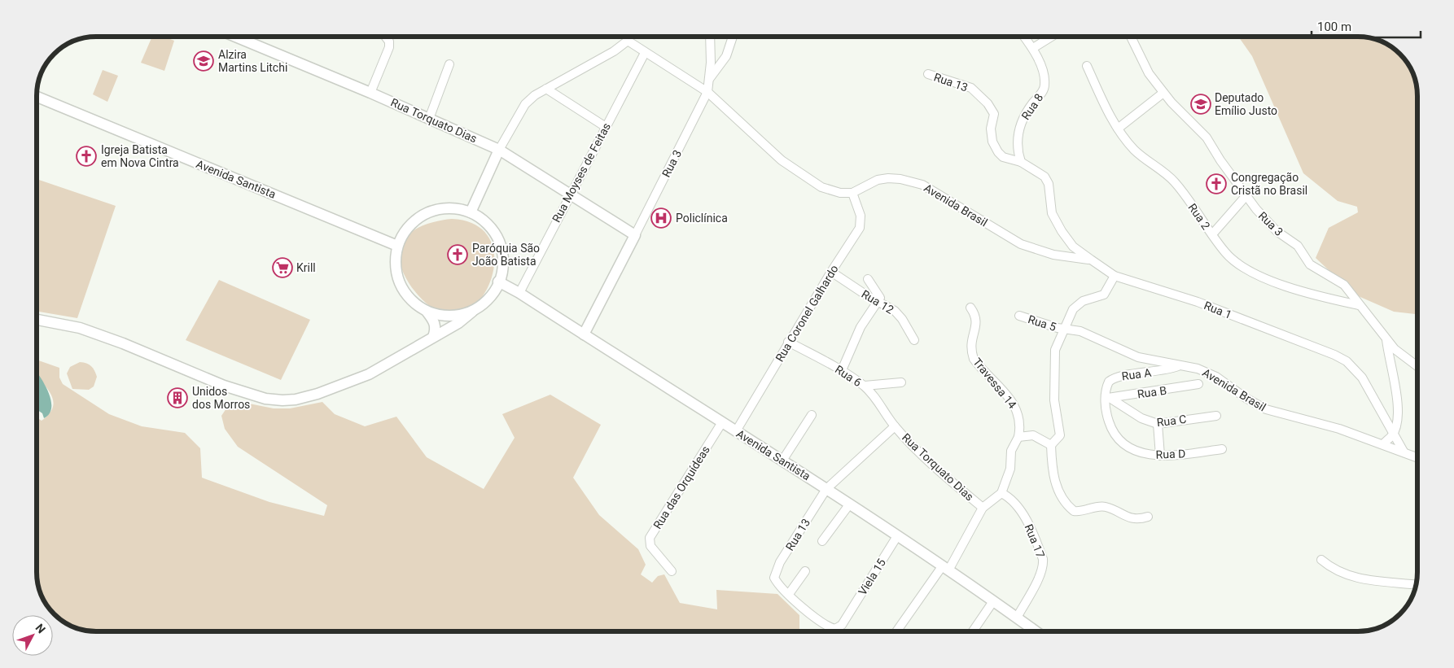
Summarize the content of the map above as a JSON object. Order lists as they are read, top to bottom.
{
  "streets": {
    "street": [
      "Rua 13",
      "Rua 8",
      "Rua Torquato Dias",
      "Rua 3",
      "Rua Moyses de Feitas",
      "Avenida Santista",
      "Avenida Brasil",
      "Rua 2",
      "Rua 12",
      "Rua 1",
      "Rua Coronel Galhardo",
      "Rua 5",
      "Rua A",
      "Rua 6",
      "Travessa 14",
      "Rua B",
      "Rua C",
      "Rua D",
      "Rua das Orquídeas",
      "Rua 17",
      "Viela 15"
    ]
  },
  "crossings": [
    ["Rua 13", "Rua 8"],
    ["Rua 13", "Rua Torquato Dias"],
    ["Rua 13", "Avenida Santista"],
    ["Rua 13", "Rua 1"],
    ["Rua 13", "Rua 6"],
    ["Rua 13", "Viela 15"],
    ["Rua 8", "Rua 1"],
    ["Rua Torquato Dias", "Rua 3"],
    ["Rua Torquato Dias", "Rua Moyses de Feitas"],
    ["Rua Torquato Dias", "Rua 6"],
    ["Rua 3", "Rua 2"],
    ["Rua Moyses de Feitas", "Avenida Santista"],
    ["Avenida Santista", "Rua Coronel Galhardo"],
    ["Avenida Santista", "Rua das Orquídeas"],
    ["Avenida Santista", "Rua 17"],
    ["Avenida Santista", "Viela 15"],
    ["Avenida Brasil", "Rua 1"],
    ["Avenida Brasil", "Rua Coronel Galhardo"],
    ["Avenida Brasil", "Rua 5"],
    ["Avenida Brasil", "Rua A"],
    ["Rua 12", "Rua Coronel Galhardo"],
    ["Rua Coronel Galhardo", "Rua 6"],
    ["Rua A", "Rua B"],
    ["Rua A", "Rua C"],
    ["Rua A", "Rua D"],
    ["Travessa 14", "Rua 17"],
    ["Rua B", "Rua C"],
    ["Rua B", "Rua D"],
    ["Rua C", "Rua D"]
  ],
  "places": {
    "school or university": ["Alzira Martins Litchi", "Deputado Emílio Justo"],
    "church": ["Igreja Batista em Nova Cintra", "Congregação Cristã no Brasil", "Paróquia São João Batista"],
    "hospital": ["Policlínica"],
    "supermarket": ["Krill"],
    "building": ["Unidos dos Morros"]
  },
  "scale_bar": "100 m",
  "north": "top right"
}
